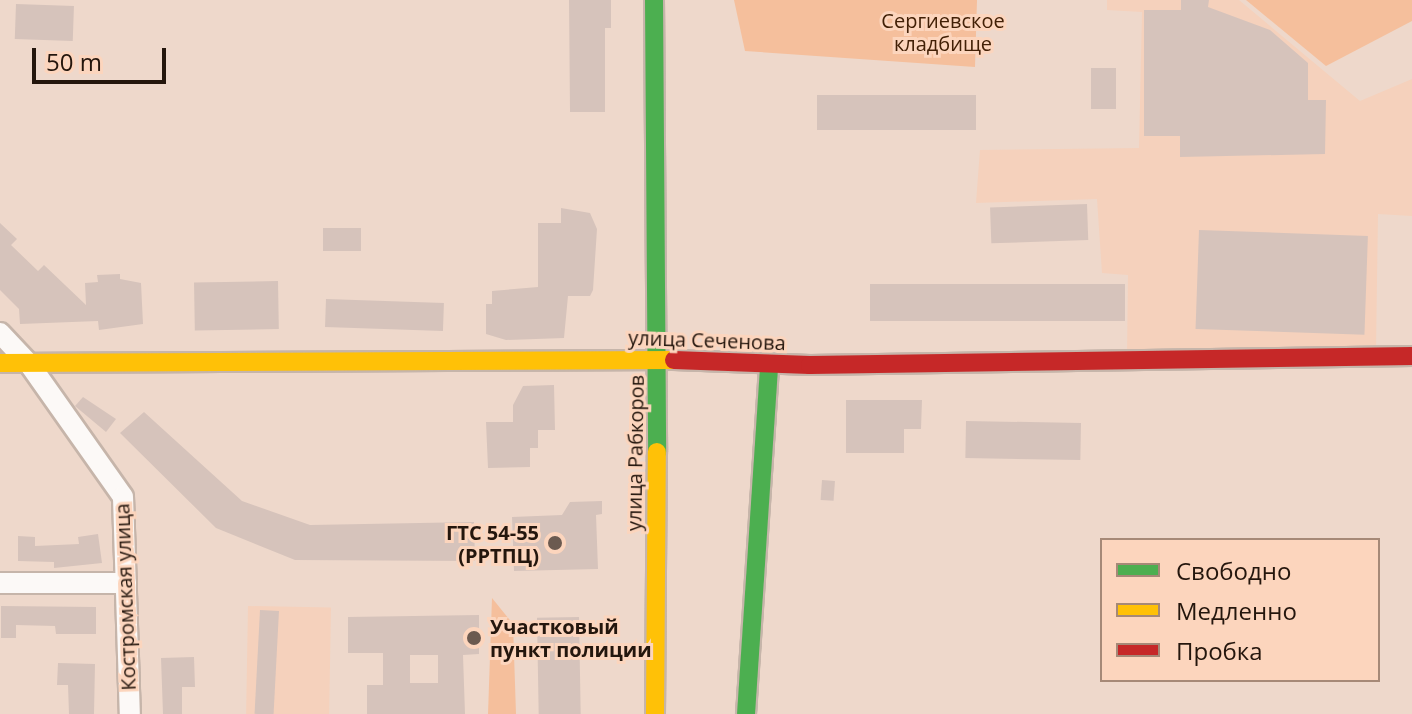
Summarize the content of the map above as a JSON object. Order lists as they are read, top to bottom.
{
  "streets": {
    "street": ["улица Сеченова", "улица Рабкоров", "Костромская улица"]
  },
  "crossings": [
    ["улица Сеченова", "улица Рабкоров"],
    ["улица Сеченова", "Костромская улица"]
  ],
  "parks": ["Сергиевское кладбище"],
  "places": ["ГТС 54-55 (РРТПЦ)", "Участковый пункт полиции"],
  "legend": ["Свободно", "Медленно", "Пробка"],
  "scale_bar": "50 m"
}
